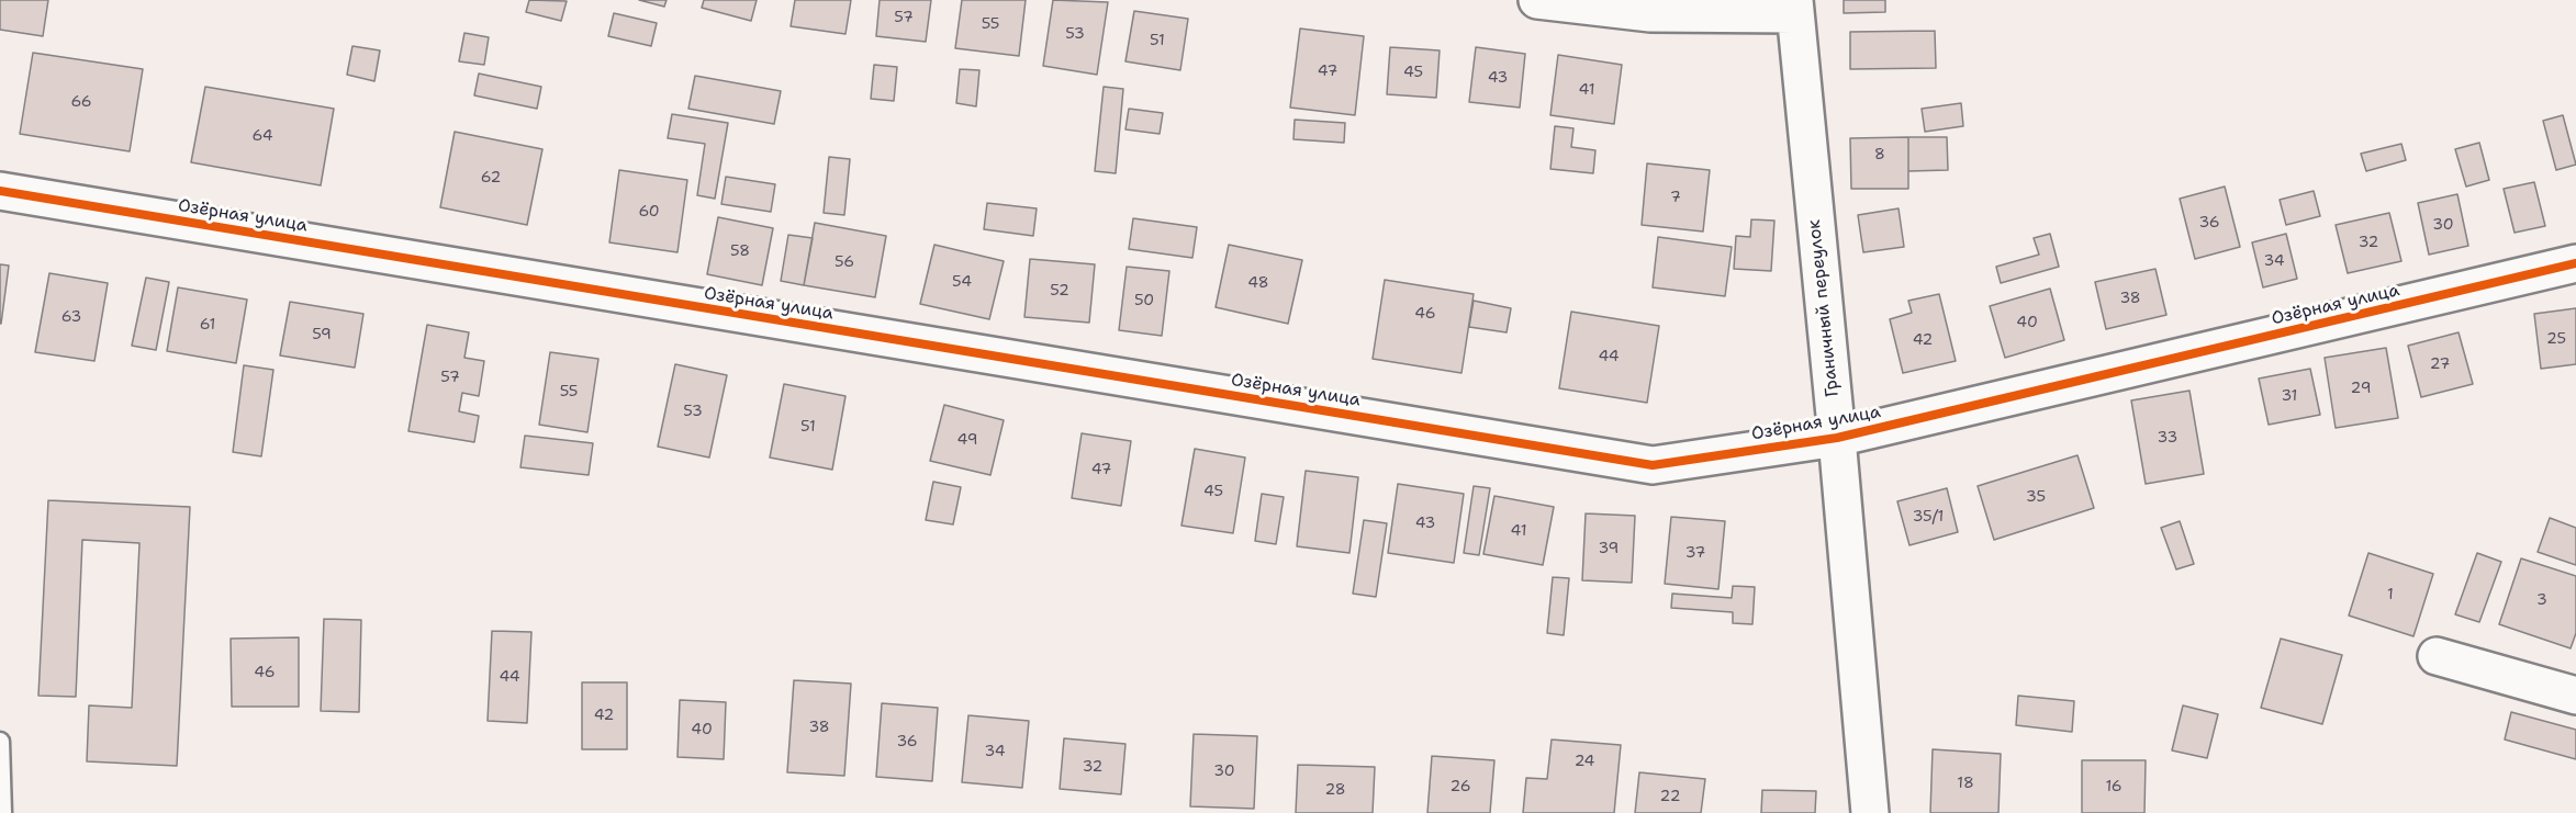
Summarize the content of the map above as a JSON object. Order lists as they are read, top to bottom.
{
  "streets": {
    "street": ["Озёрная улица", "Граничный переулок"]
  },
  "crossings": [
    ["Озёрная улица", "Граничный переулок"]
  ],
  "house_numbers": [
    "57",
    "55",
    "53",
    "51",
    "47",
    "45",
    "43",
    "41",
    "66",
    "64",
    "8",
    "62",
    "7",
    "60",
    "36",
    "30",
    "32",
    "58",
    "34",
    "56",
    "54",
    "48",
    "52",
    "38",
    "50",
    "46",
    "63",
    "40",
    "61",
    "59",
    "25",
    "42",
    "44",
    "27",
    "57",
    "29",
    "55",
    "31",
    "53",
    "51",
    "33",
    "49",
    "47",
    "45",
    "35",
    "35/1",
    "43",
    "41",
    "39",
    "37",
    "1",
    "3",
    "46",
    "44",
    "42",
    "38",
    "40",
    "36",
    "34",
    "24",
    "32",
    "30",
    "18",
    "26",
    "16",
    "28",
    "22"
  ]
}
